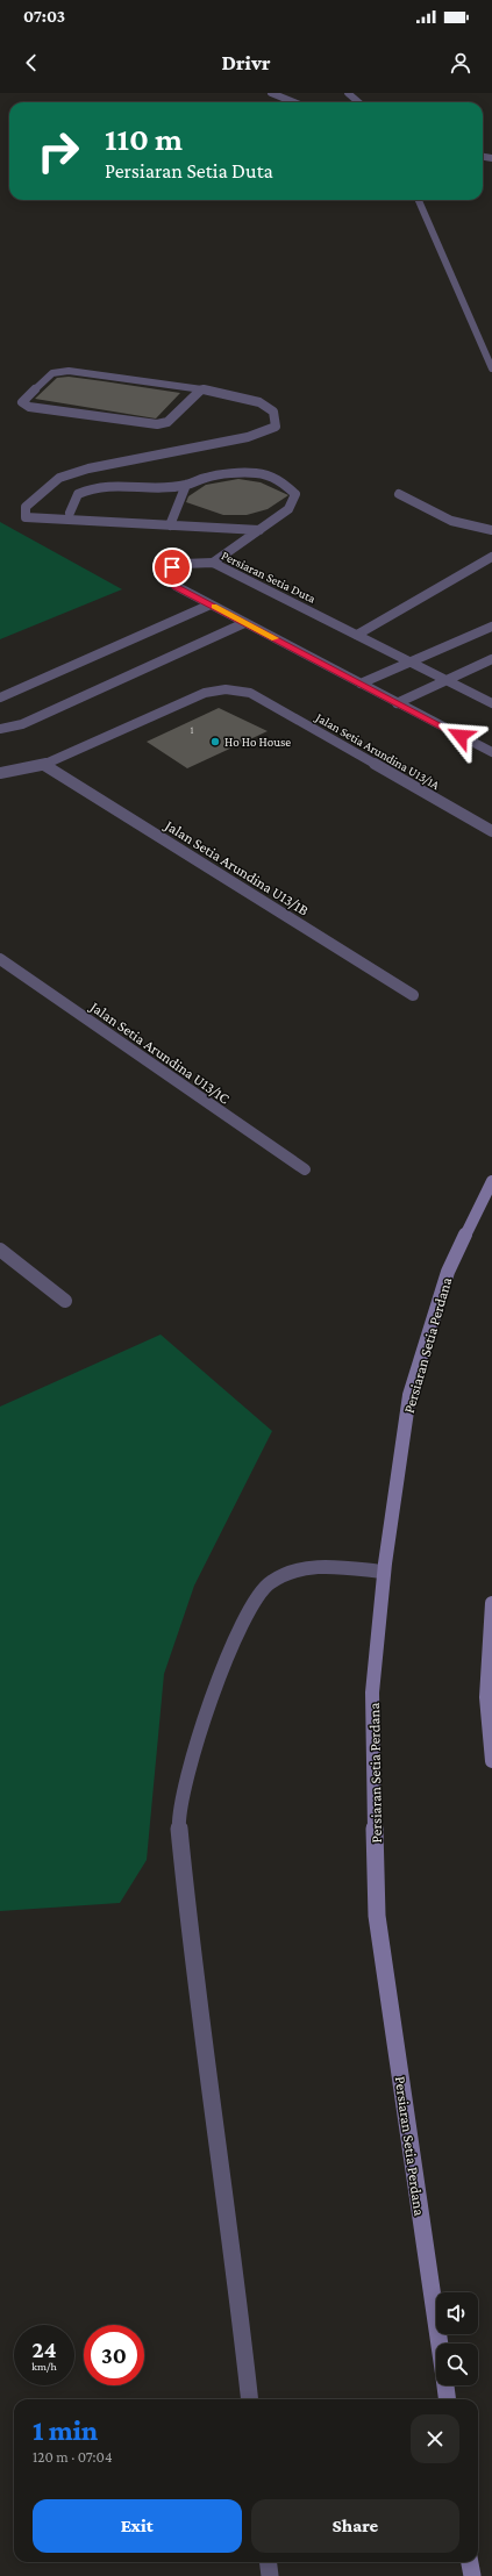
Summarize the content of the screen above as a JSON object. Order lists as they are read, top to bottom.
{
  "streets": {
    "main road": ["Persiaran Setia Perdana"],
    "street": [
      "Persiaran Setia Duta",
      "Jalan Setia Arundina U13/1A",
      "Jalan Setia Arundina U13/1B",
      "Jalan Setia Arundina U13/1C"
    ]
  },
  "crossings": [
    ["Jalan Setia Arundina U13/1A", "Jalan Setia Arundina U13/1B"]
  ],
  "places": ["Ho Ho House"],
  "house_numbers": ["1"],
  "page": {
    "status": "07:03",
    "header": "Drivr",
    "turn": ["110 m", "Persiaran Setia Duta"],
    "speed": "24 km/h",
    "limit": "30",
    "heading": ["1 min", "120 m · 07:04"],
    "buttons": ["Exit", "Share"]
  }
}
